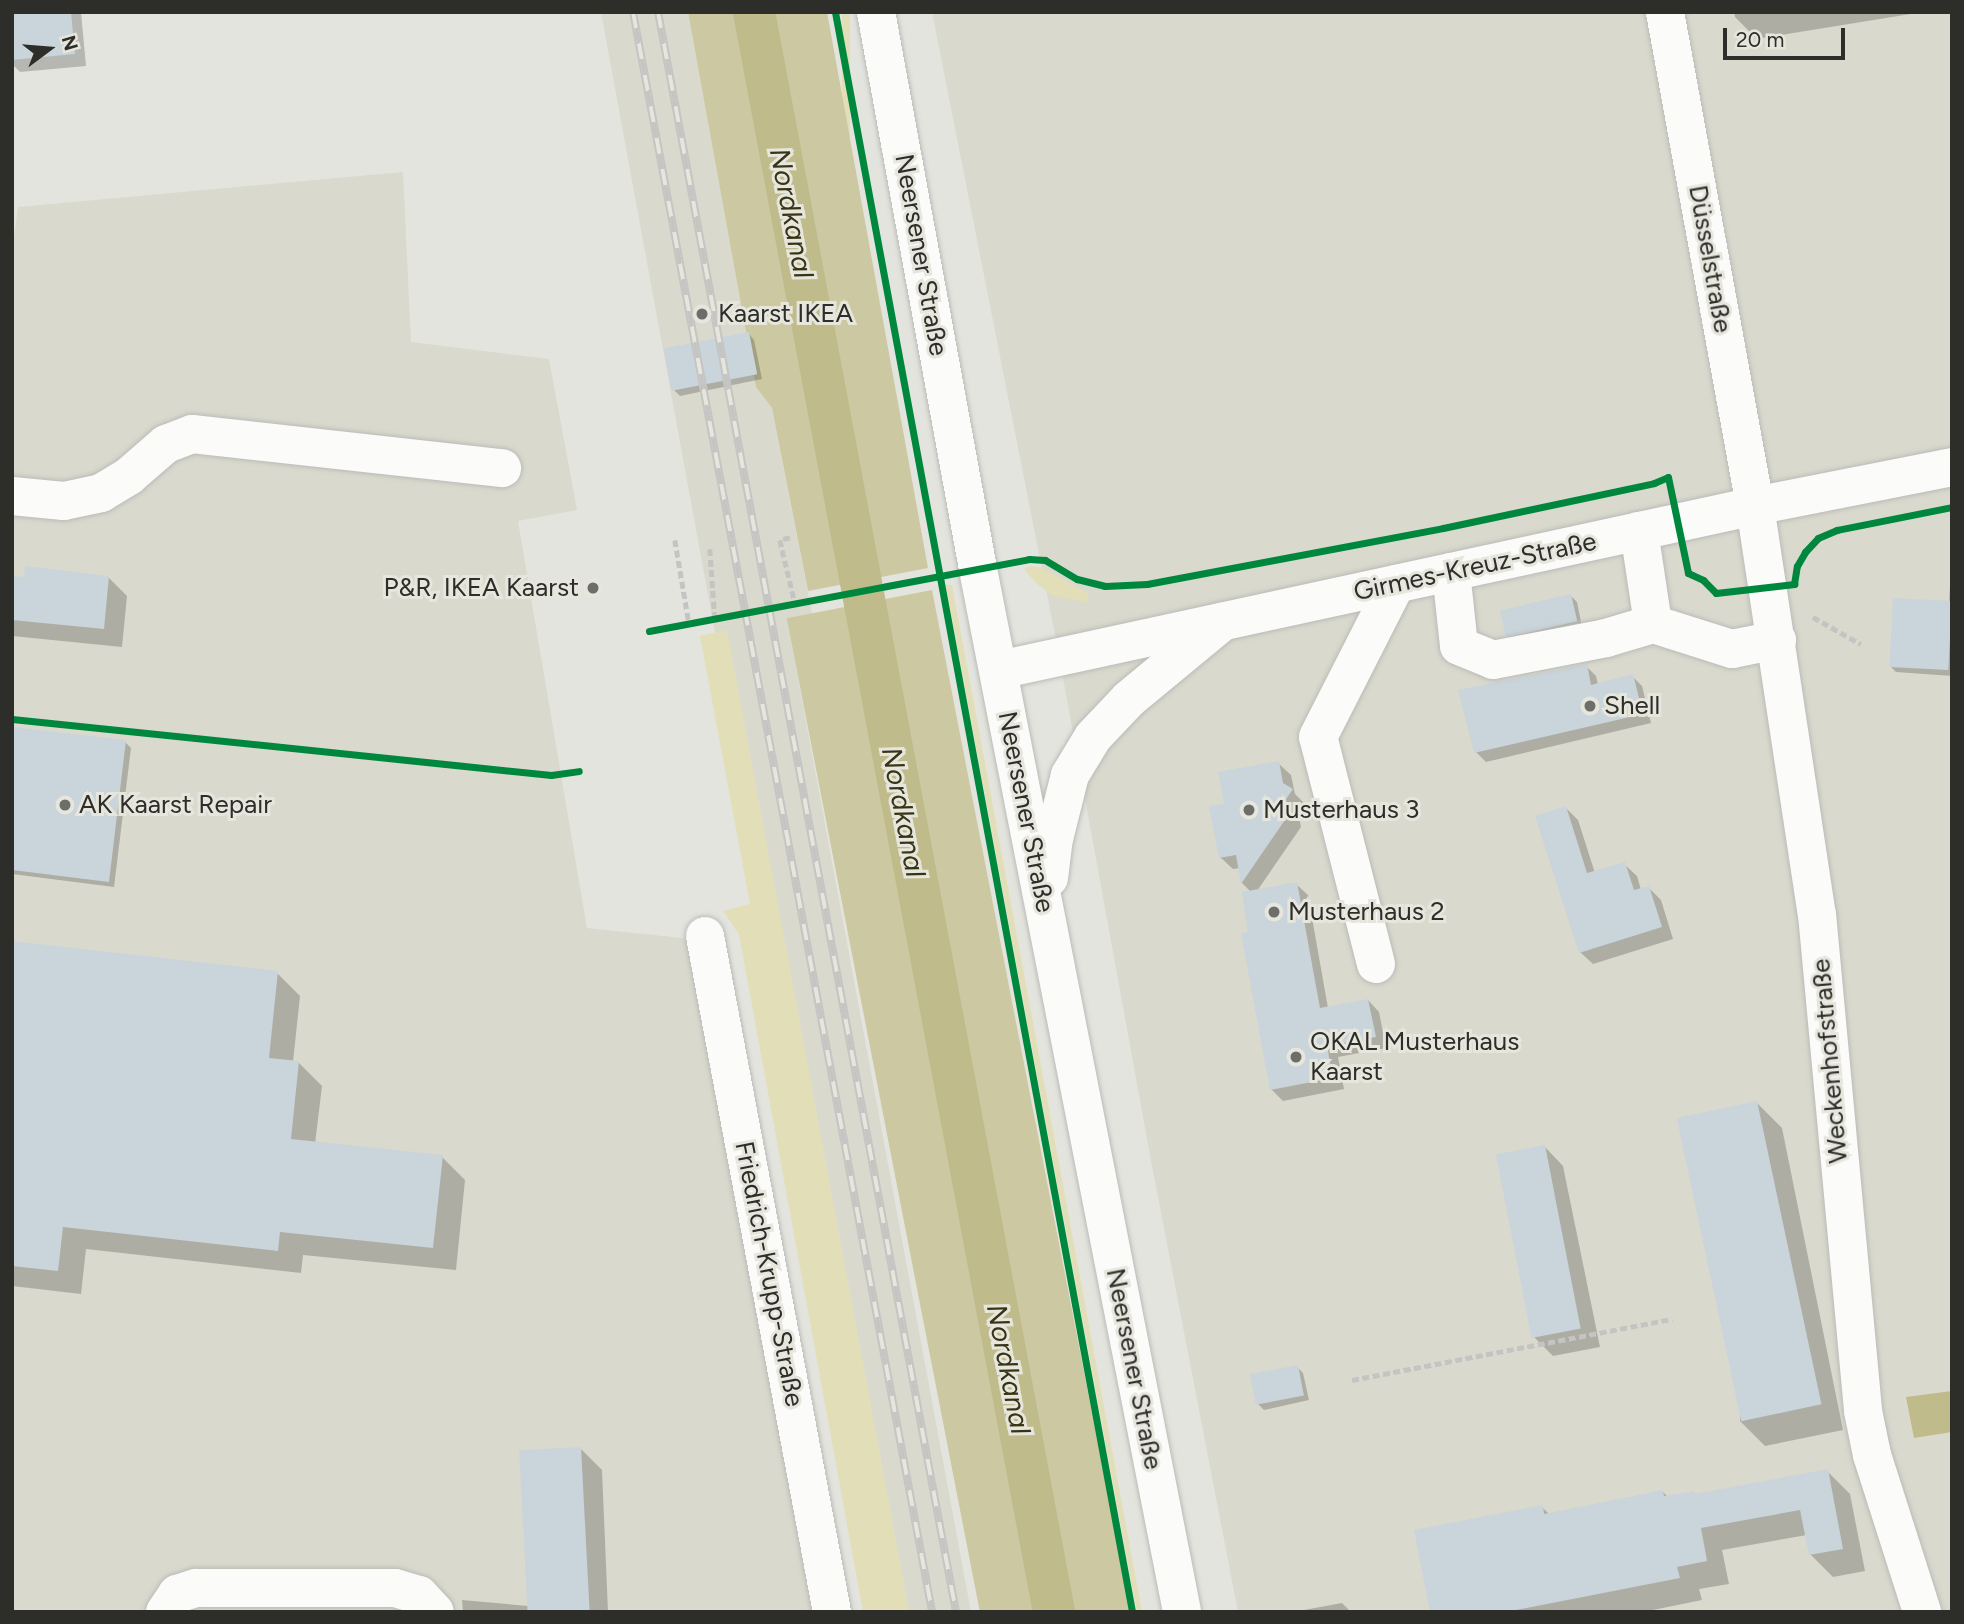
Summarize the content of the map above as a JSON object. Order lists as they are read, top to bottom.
{
  "streets": {
    "street": [
      "Neersener Straße",
      "Düsselstraße",
      "Girmes-Kreuz-Straße",
      "Weckenhofstraße",
      "Friedrich-Krupp-Straße"
    ]
  },
  "crossings": [
    ["Neersener Straße", "Girmes-Kreuz-Straße"],
    ["Düsselstraße", "Girmes-Kreuz-Straße"],
    ["Düsselstraße", "Weckenhofstraße"],
    ["Girmes-Kreuz-Straße", "Weckenhofstraße"]
  ],
  "water": ["Nordkanal"],
  "places": [
    "Kaarst IKEA",
    "P&R, IKEA Kaarst",
    "Shell",
    "AK Kaarst Repair",
    "Musterhaus 3",
    "Musterhaus 2",
    "OKAL Musterhaus Kaarst"
  ],
  "scale_bar": "20 m",
  "north": "right"
}
